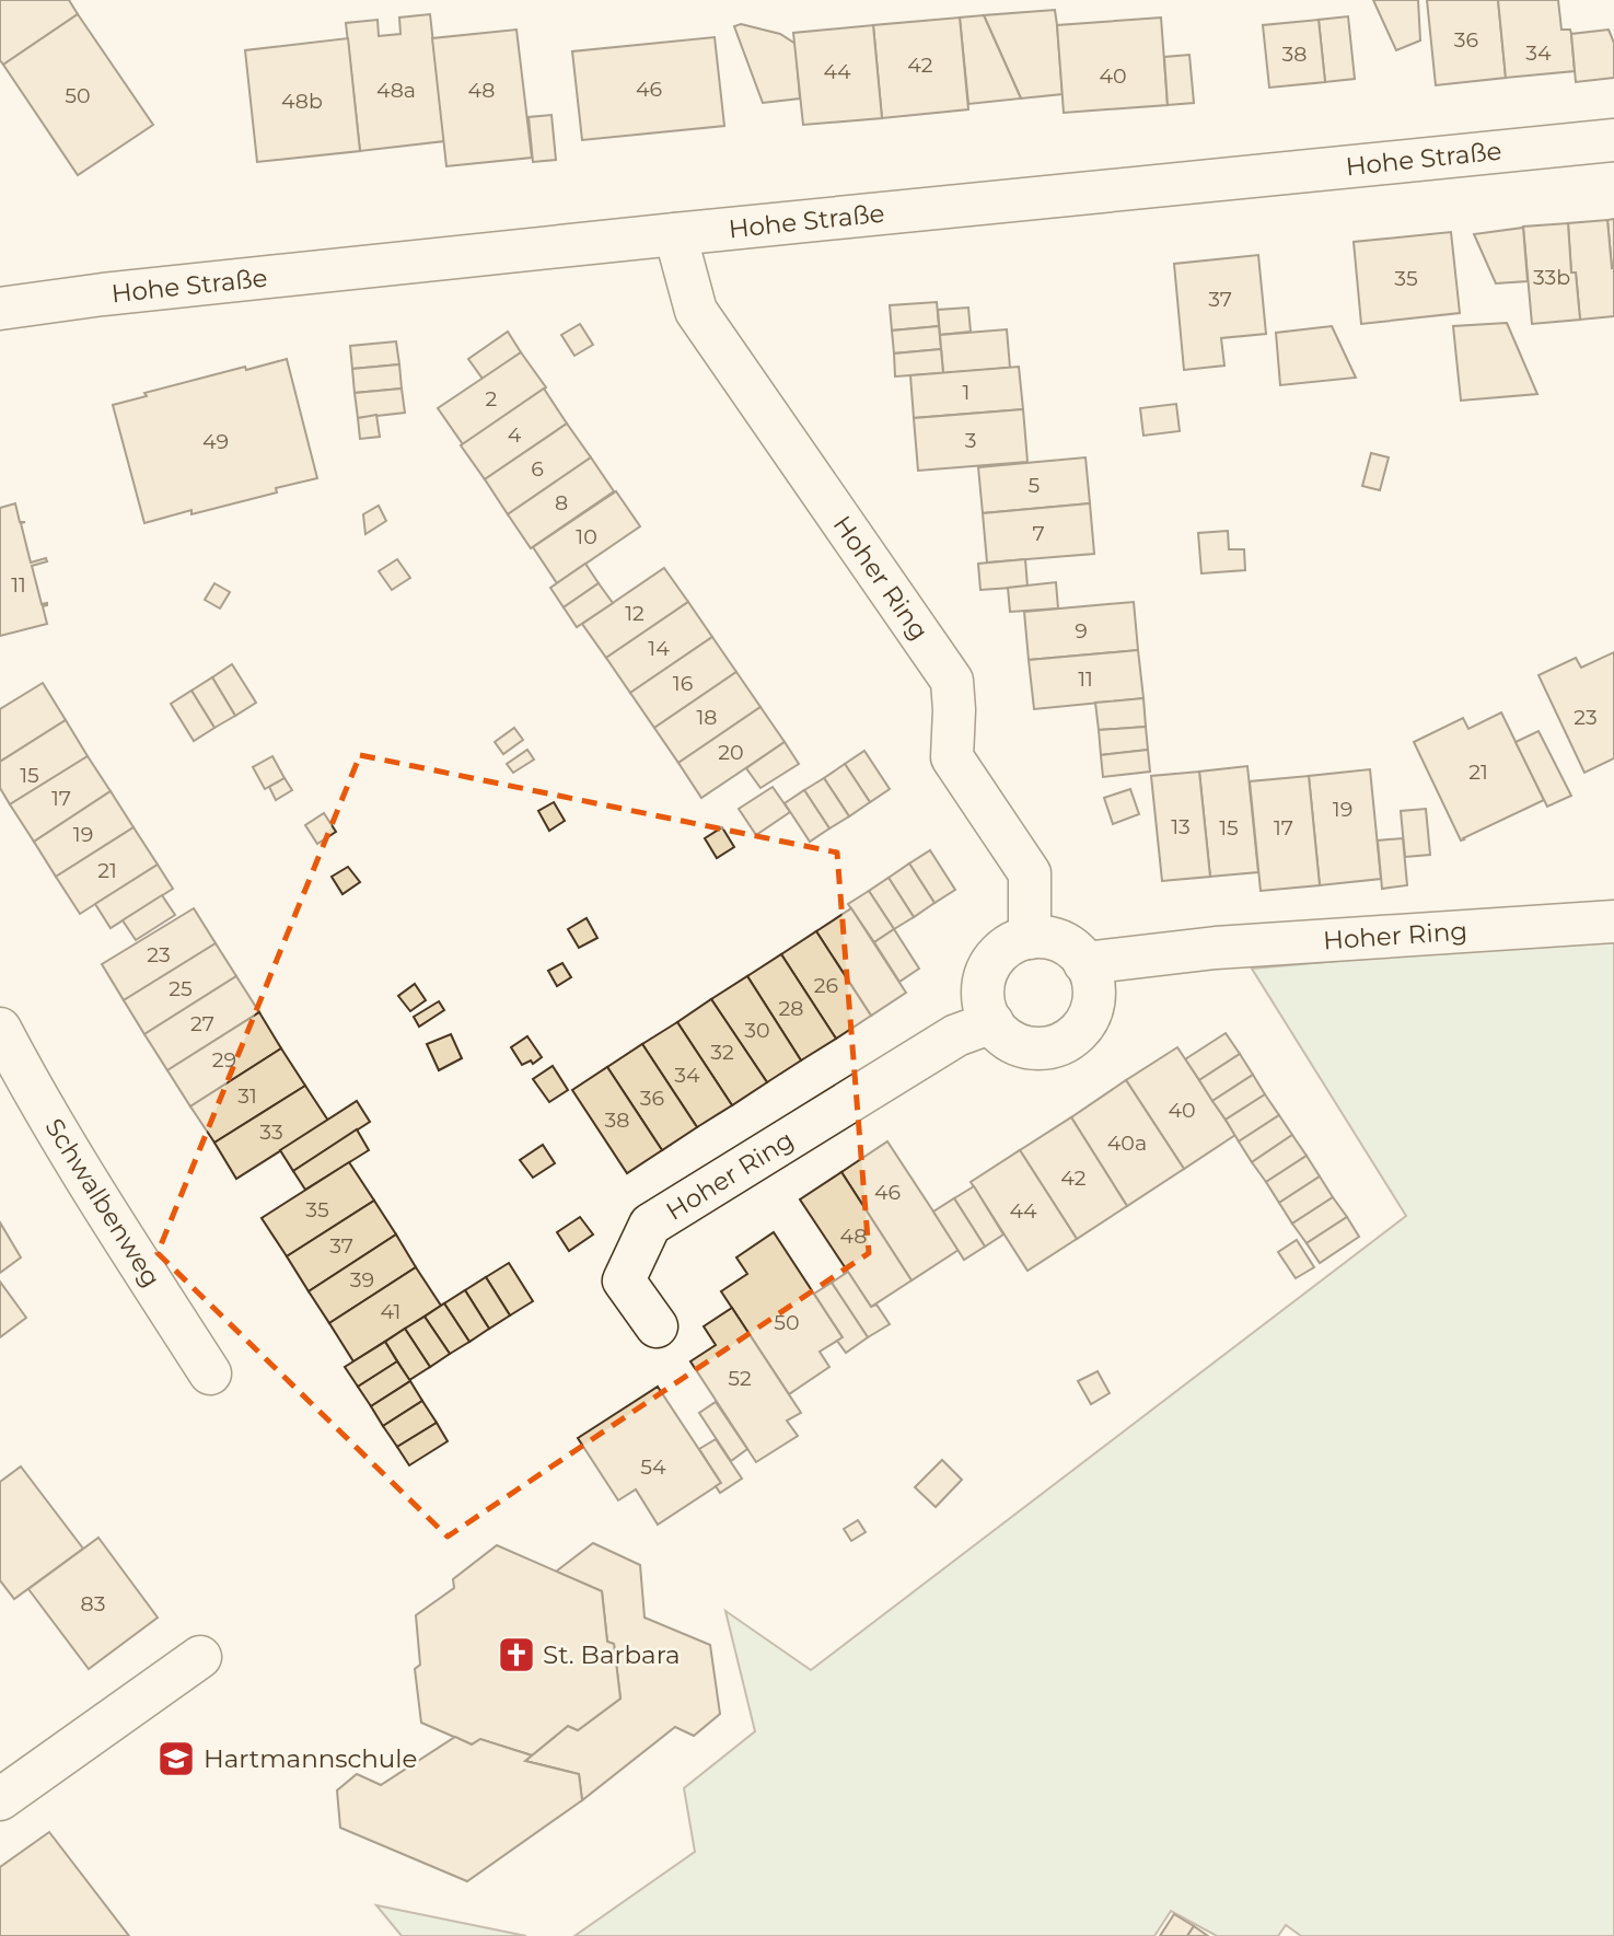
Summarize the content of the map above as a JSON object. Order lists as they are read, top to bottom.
{
  "streets": {
    "street": ["Hohe Straße", "Hoher Ring", "Schwalbenweg"]
  },
  "crossings": [
    ["Hohe Straße", "Hoher Ring"]
  ],
  "places": {
    "church": ["St. Barbara"],
    "school or university": ["Hartmannschule"]
  },
  "house_numbers": [
    "36",
    "34",
    "38",
    "42",
    "44",
    "40",
    "46",
    "48a",
    "48",
    "50",
    "48b",
    "33b",
    "35",
    "37",
    "1",
    "2",
    "4",
    "3",
    "49",
    "6",
    "5",
    "8",
    "7",
    "10",
    "11",
    "12",
    "9",
    "14",
    "11",
    "16",
    "18",
    "23",
    "20",
    "21",
    "15",
    "17",
    "19",
    "13",
    "15",
    "17",
    "19",
    "21",
    "23",
    "26",
    "25",
    "28",
    "27",
    "30",
    "32",
    "29",
    "34",
    "31",
    "36",
    "40",
    "38",
    "33",
    "40a",
    "42",
    "46",
    "35",
    "44",
    "48",
    "37",
    "39",
    "41",
    "50",
    "52",
    "54",
    "83"
  ]
}
